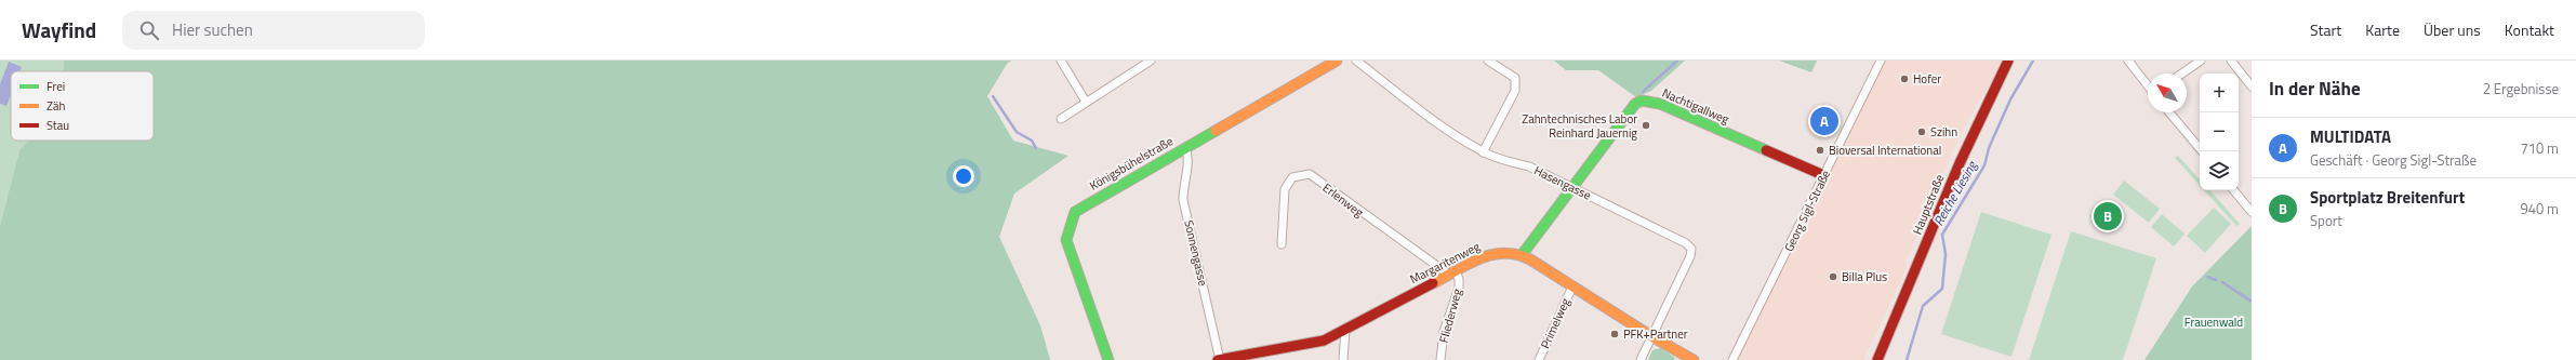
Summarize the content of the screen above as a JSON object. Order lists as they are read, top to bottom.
{
  "streets": {
    "street": [
      "Nachtigallweg",
      "Königsbühelstraße",
      "Hasengasse",
      "Erlenweg",
      "Hauptstraße",
      "Georg Sigl-Straße",
      "Sonnengasse",
      "Margaritenweg",
      "Fliederweg",
      "Primelweg"
    ]
  },
  "crossings": [
    ["Nachtigallweg", "Hasengasse"],
    ["Nachtigallweg", "Georg Sigl-Straße"],
    ["Nachtigallweg", "Margaritenweg"],
    ["Königsbühelstraße", "Sonnengasse"],
    ["Hasengasse", "Margaritenweg"],
    ["Erlenweg", "Margaritenweg"],
    ["Erlenweg", "Fliederweg"],
    ["Sonnengasse", "Margaritenweg"],
    ["Margaritenweg", "Fliederweg"],
    ["Margaritenweg", "Primelweg"]
  ],
  "water": ["Reiche Liesing"],
  "parks": ["Frauenwald"],
  "places": [
    "Hofer",
    "Zahntechnisches Labor Reinhard Jauernig",
    "Szihn",
    "Bioversal International",
    "Billa Plus",
    "PFK+Partner"
  ],
  "legend": ["Frei", "Zäh", "Stau"],
  "north": "top left",
  "page": {
    "header": "Wayfind",
    "search": "Hier suchen",
    "nav": [
      "Start",
      "Karte",
      "Über uns",
      "Kontakt"
    ],
    "heading": ["In der Nähe", "2 Ergebnisse"],
    "map_buttons": ["+", "−"],
    "pins": ["A", "B"],
    "list": [
      {
        "mark": "A",
        "name": "MULTIDATA",
        "note": "Geschäft · Georg Sigl-Straße",
        "value": "710 m"
      },
      {
        "mark": "B",
        "name": "Sportplatz Breitenfurt",
        "note": "Sport",
        "value": "940 m"
      }
    ]
  }
}
